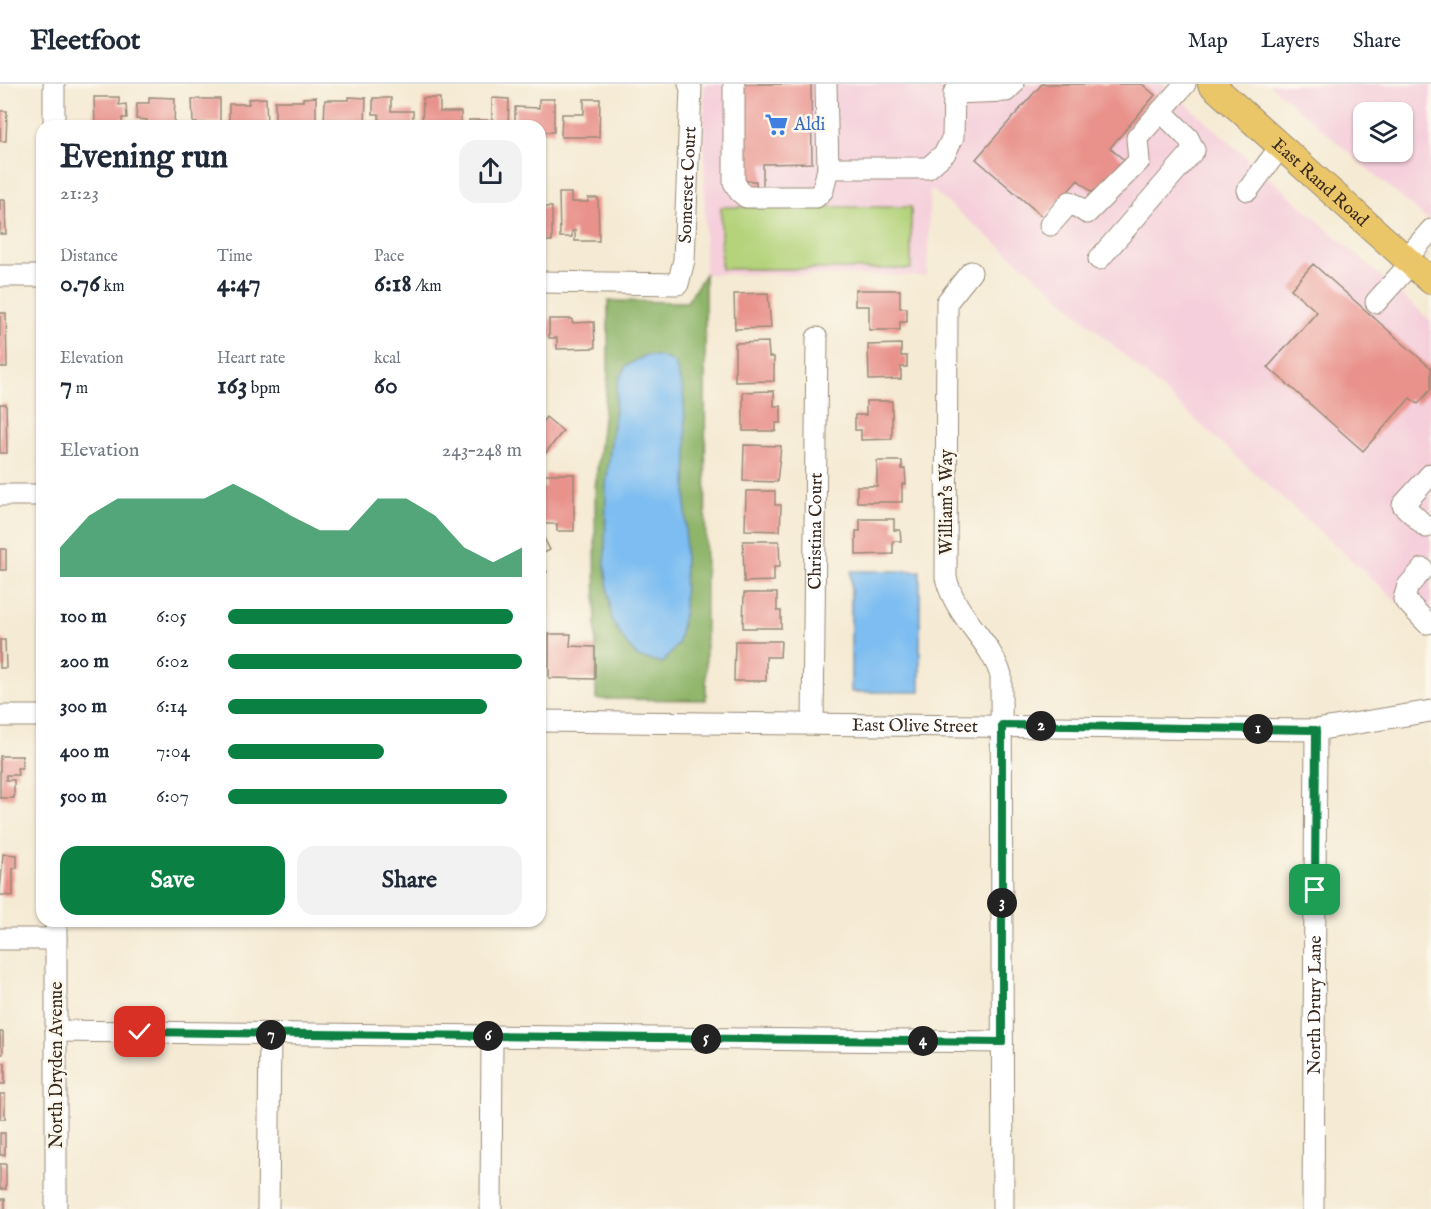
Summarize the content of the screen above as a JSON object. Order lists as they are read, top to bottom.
{
  "streets": {
    "main road": ["East Rand Road"],
    "street": [
      "Somerset Court",
      "William's Way",
      "Christina Court",
      "East Olive Street",
      "North Drury Lane",
      "North Dryden Avenue"
    ]
  },
  "crossings": [
    ["William's Way", "East Olive Street"],
    ["Christina Court", "East Olive Street"],
    ["East Olive Street", "North Drury Lane"]
  ],
  "places": {
    "supermarket": ["Aldi"]
  },
  "page": {
    "header": "Fleetfoot",
    "nav": ["Map", "Layers", "Share"],
    "heading": ["Evening run", "21:23"],
    "stats": [
      ["Distance", "0.76 km"],
      ["Time", "4:47"],
      ["Pace", "6:18 /km"],
      ["Elevation", "7 m"],
      ["Heart rate", "163 bpm"],
      ["kcal", "60"]
    ],
    "chart": ["Elevation", "243–248 m"],
    "list": [
      {
        "name": "100 m",
        "note": "6:05"
      },
      {
        "name": "200 m",
        "note": "6:02"
      },
      {
        "name": "300 m",
        "note": "6:14"
      },
      {
        "name": "400 m",
        "note": "7:04"
      },
      {
        "name": "500 m",
        "note": "6:07"
      }
    ],
    "pins": [
      "2",
      "1",
      "3",
      "7",
      "6",
      "5",
      "4"
    ],
    "buttons": ["Save", "Share"]
  }
}
